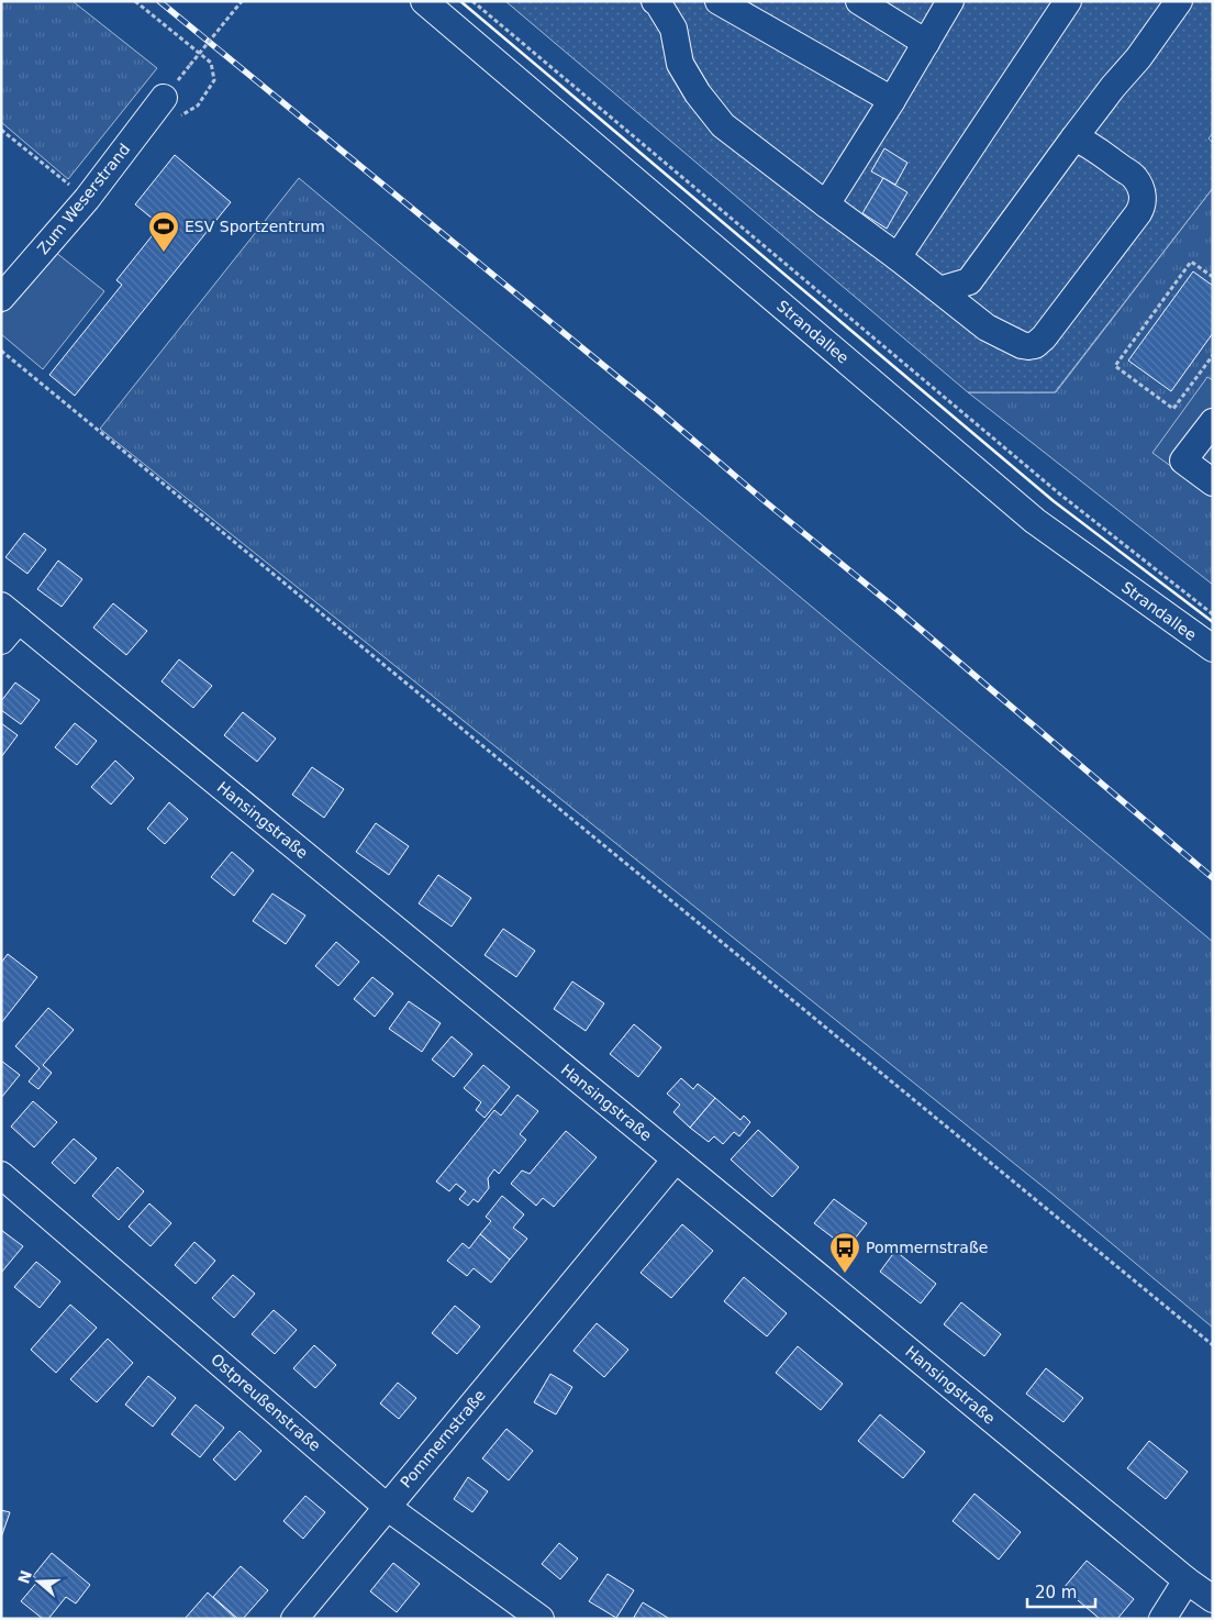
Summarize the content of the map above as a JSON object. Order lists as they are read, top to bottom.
{
  "streets": {
    "street": [
      "Zum Weserstrand",
      "Strandallee",
      "Hansingstraße",
      "Ostpreußenstraße",
      "Pommernstraße"
    ]
  },
  "crossings": [
    ["Hansingstraße", "Pommernstraße"],
    ["Ostpreußenstraße", "Pommernstraße"]
  ],
  "places": {
    "sports": ["ESV Sportzentrum"],
    "bus stop": ["Pommernstraße"]
  },
  "scale_bar": "20 m",
  "north": "left"
}
